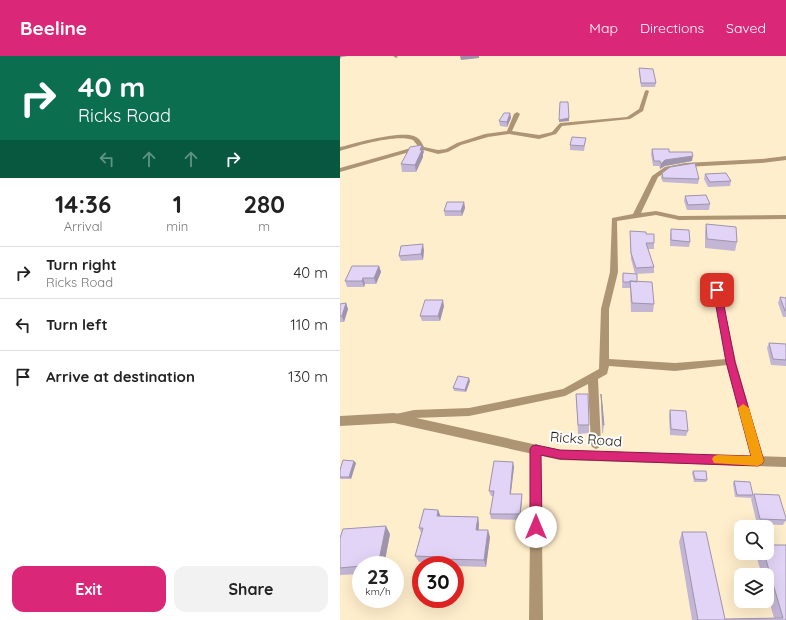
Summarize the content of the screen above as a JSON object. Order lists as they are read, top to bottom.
{
  "streets": {
    "street": ["Ricks Road"]
  },
  "page": {
    "header": "Beeline",
    "nav": ["Map", "Directions", "Saved"],
    "turn": ["40 m", "Ricks Road"],
    "eta": [
      "14:36",
      "Arrival",
      "1",
      "min",
      "280",
      "m"
    ],
    "list": [
      {
        "name": "Turn right",
        "note": "Ricks Road",
        "value": "40 m"
      },
      {
        "name": "Turn left",
        "value": "110 m"
      },
      {
        "name": "Arrive at destination",
        "value": "130 m"
      }
    ],
    "speed": "23 km/h",
    "limit": "30",
    "buttons": ["Exit", "Share"]
  }
}
